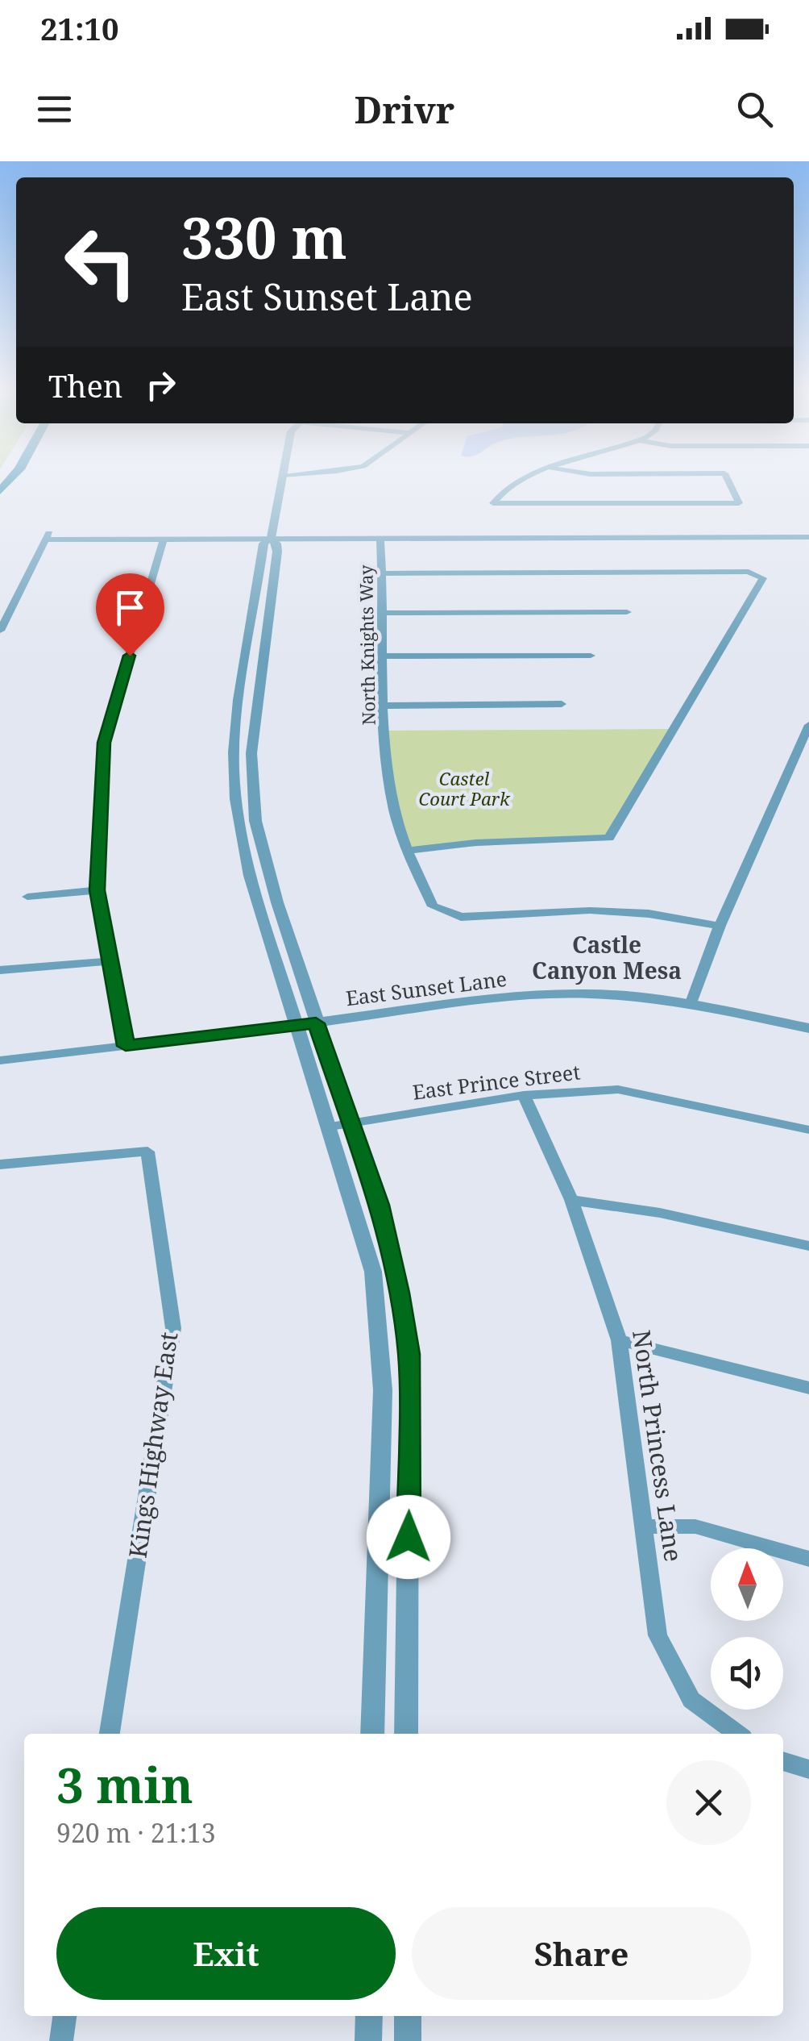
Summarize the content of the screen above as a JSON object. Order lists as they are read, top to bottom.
{
  "streets": {
    "street": [
      "North Knights Way",
      "East Sunset Lane",
      "East Prince Street",
      "Kings Highway East",
      "North Princess Lane"
    ]
  },
  "crossings": [
    ["East Prince Street", "North Princess Lane"]
  ],
  "districts": ["Castle Canyon Mesa"],
  "parks": ["Castel Court Park"],
  "north": "top",
  "page": {
    "status": "21:10",
    "header": "Drivr",
    "turn": ["330 m", "East Sunset Lane"],
    "then": "Then",
    "heading": ["3 min", "920 m · 21:13"],
    "buttons": ["Exit", "Share"]
  }
}
